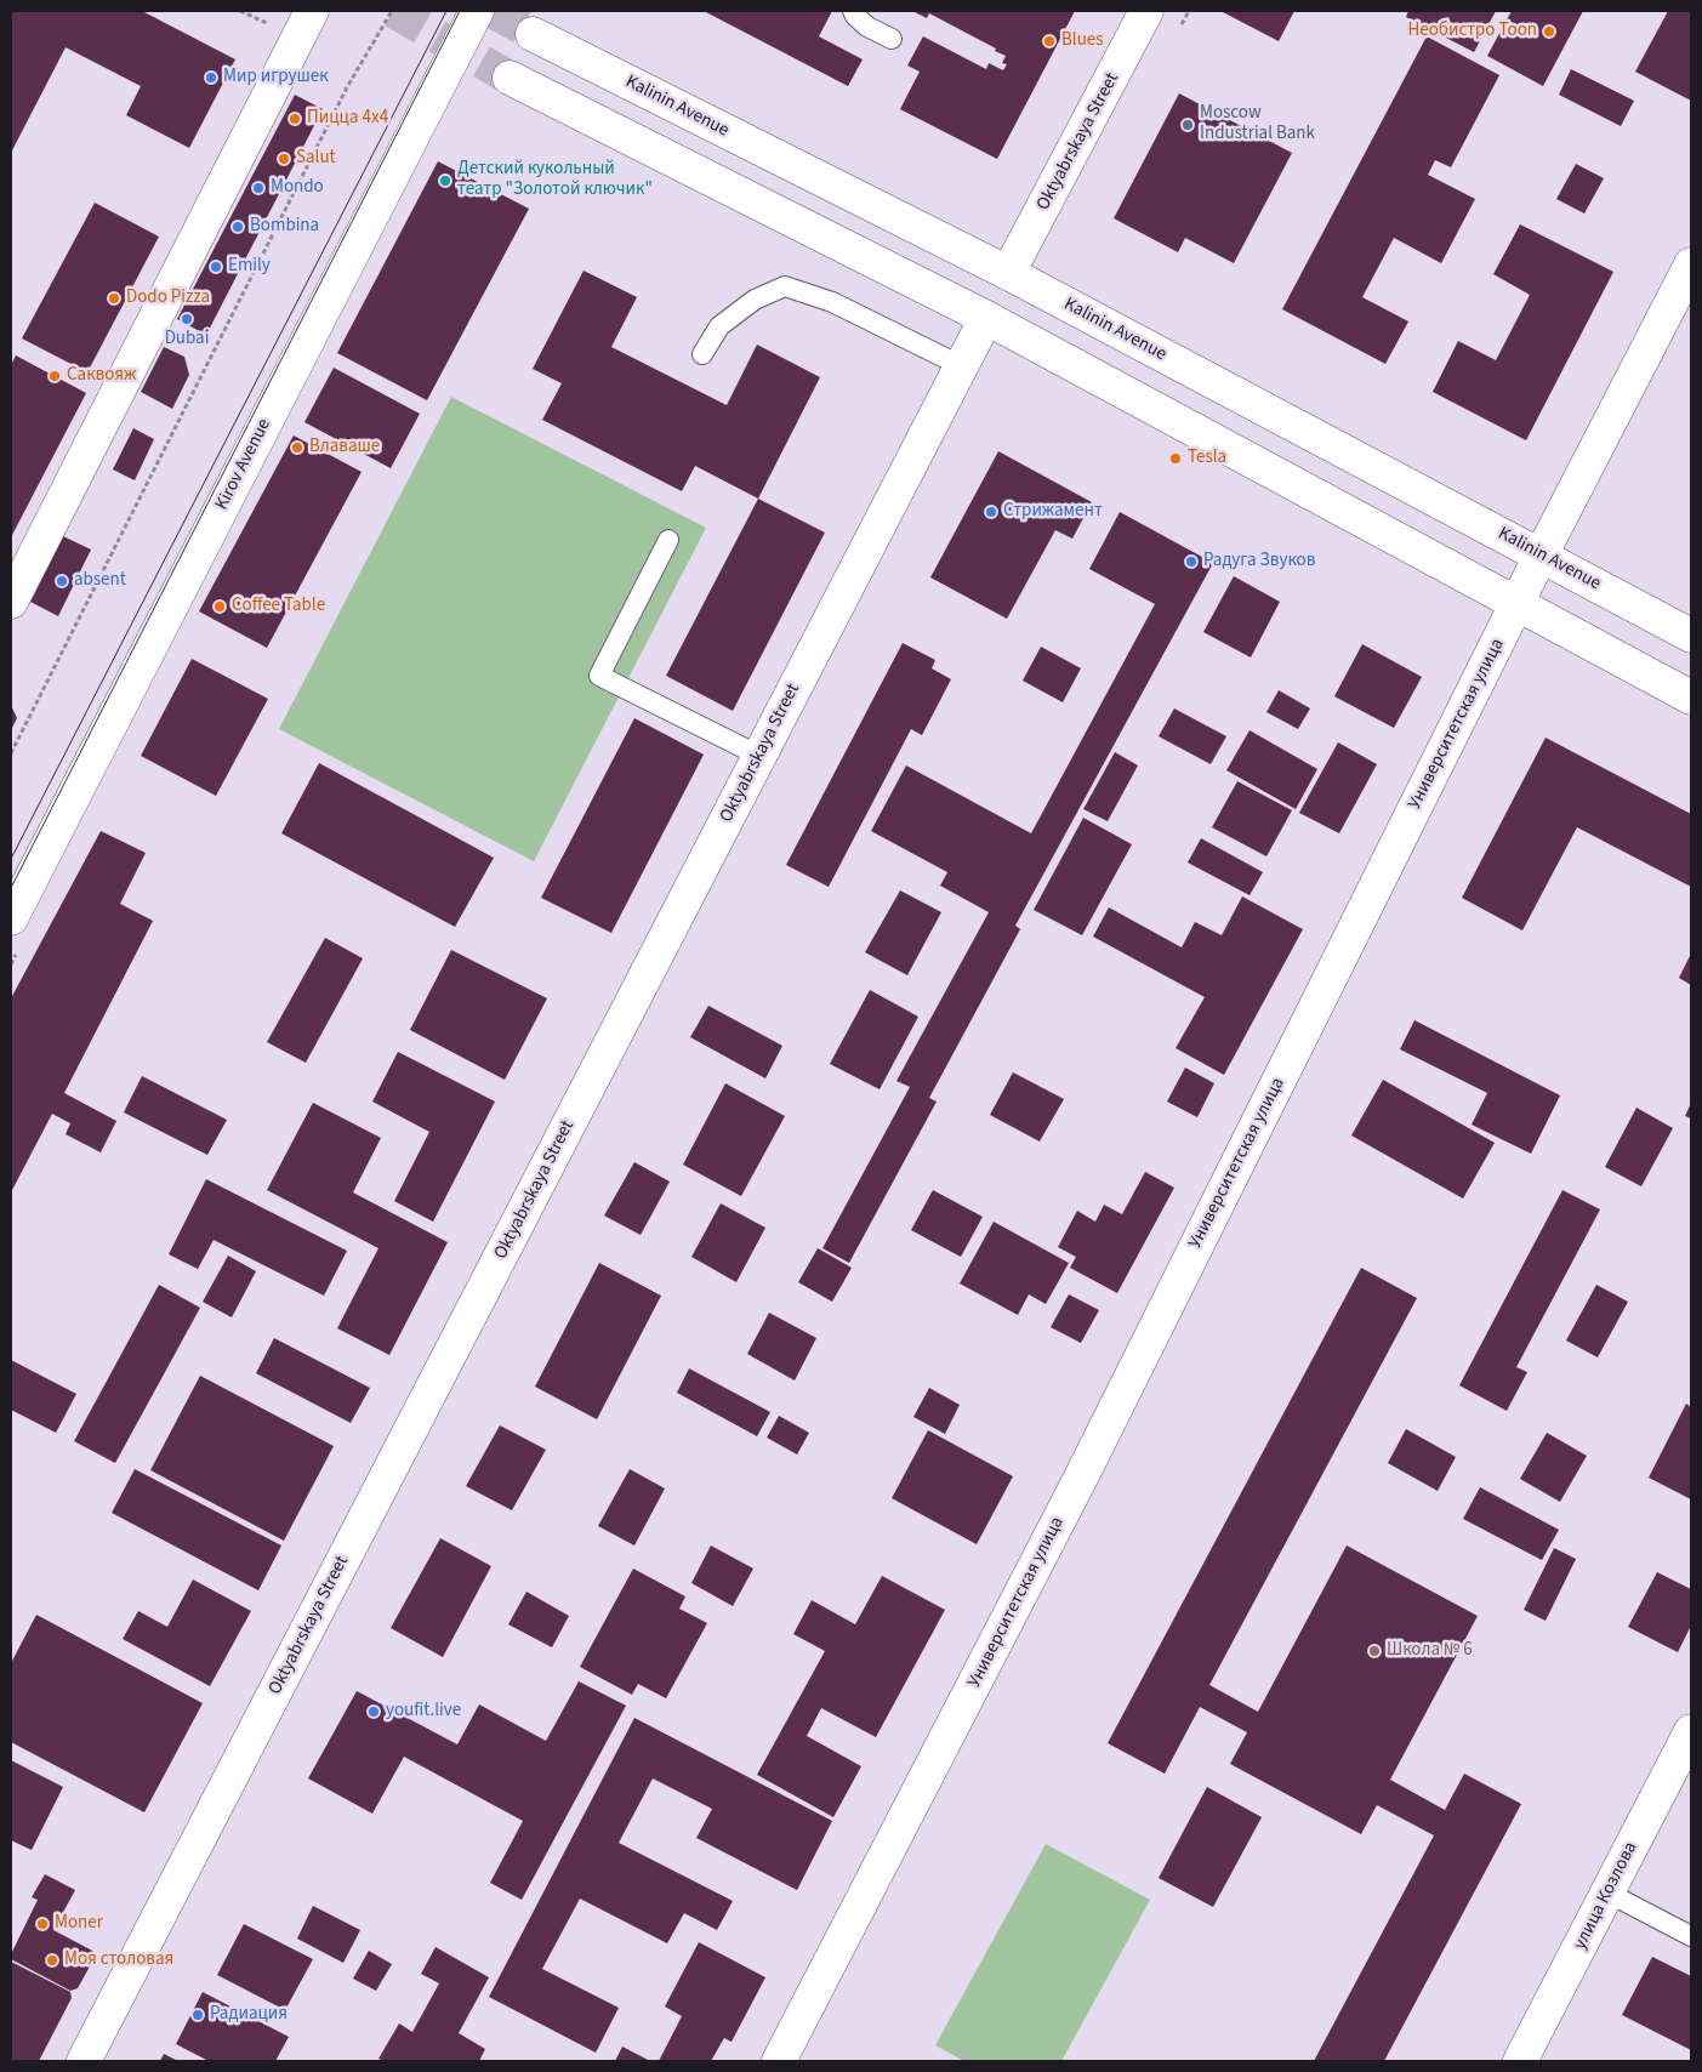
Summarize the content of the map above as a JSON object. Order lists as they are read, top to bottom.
{
  "streets": {
    "main road": [
      "Kalinin Avenue",
      "Oktyabrskaya Street",
      "Kirov Avenue",
      "Университетская улица",
      "улица Козлова"
    ]
  },
  "crossings": [
    ["Kalinin Avenue", "Oktyabrskaya Street"],
    ["Kalinin Avenue", "Университетская улица"]
  ],
  "places": [
    "Необистро Toon",
    "Blues",
    "Мир игрушек",
    "Пицца 4x4",
    "Moscow Industrial Bank",
    "Salut",
    "Детский кукольный театр \"Золотой ключик\"",
    "Mondo",
    "Bombina",
    "Emily",
    "Dodo Pizza",
    "Dubai",
    "Саквояж",
    "Влаваше",
    "Tesla",
    "Стрижамент",
    "Радуга Звуков",
    "absent",
    "Coffee Table",
    "Школа № 6",
    "youfit.live",
    "Moner",
    "Моя столовая",
    "Радиация"
  ]
}
